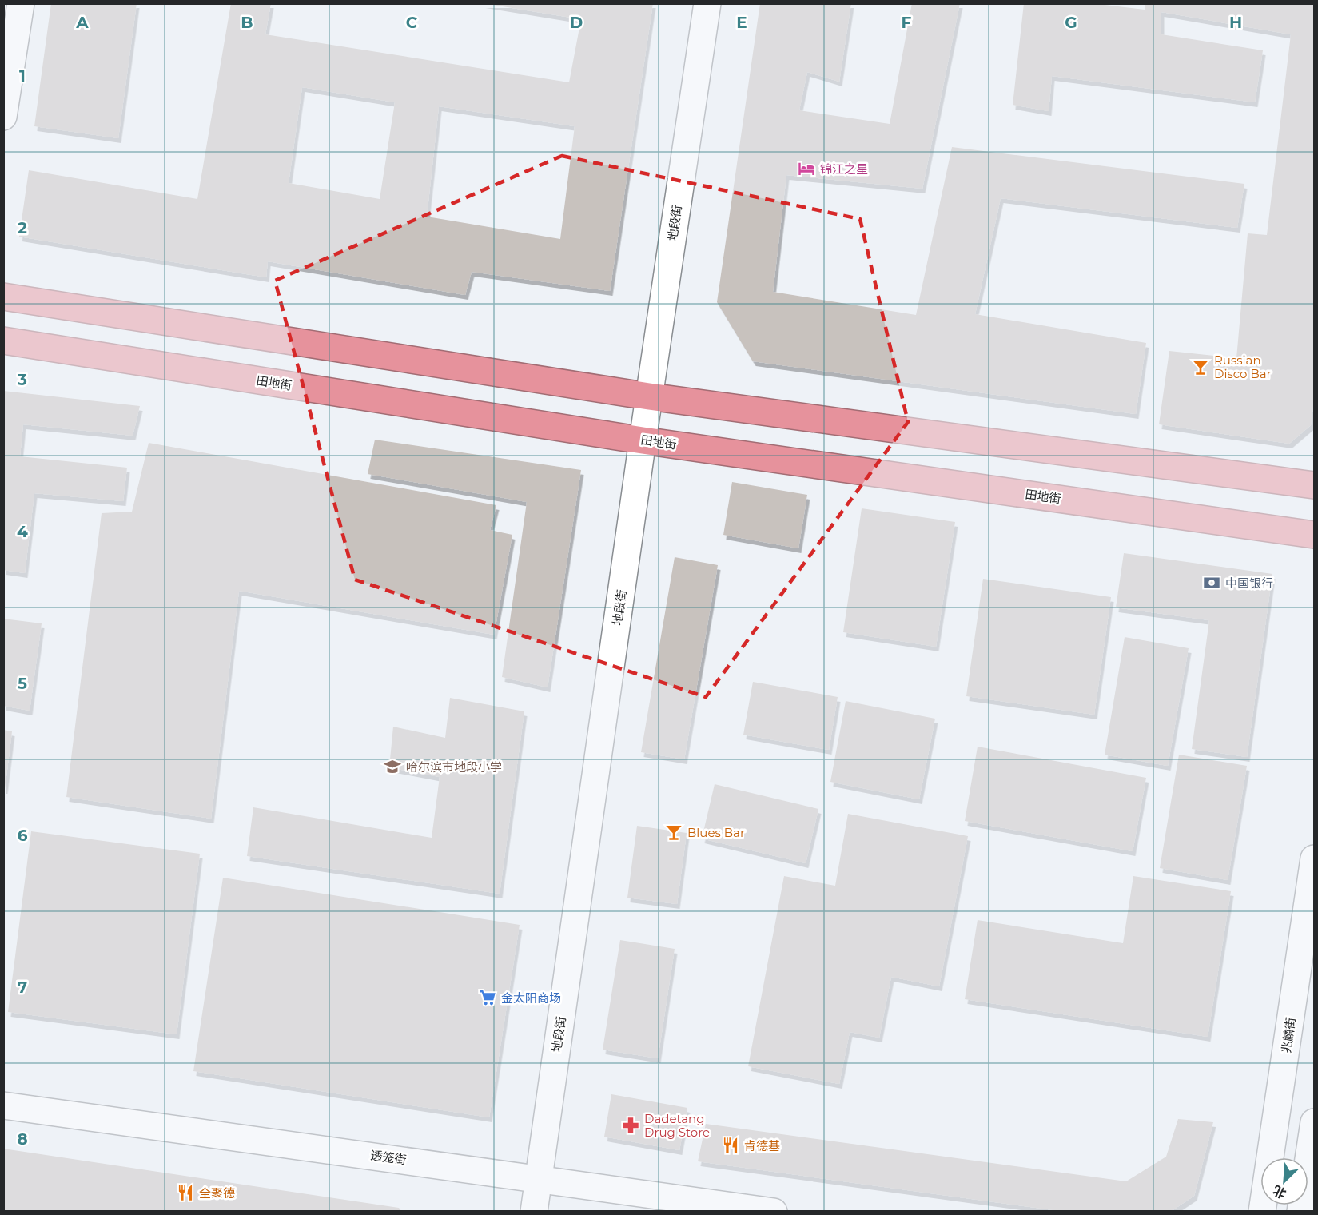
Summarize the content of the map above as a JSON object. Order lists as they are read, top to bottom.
{
  "streets": {
    "highway": ["田地街"],
    "main road": ["地段街", "兆麟街", "透笼街"]
  },
  "crossings": [
    ["地段街", "田地街"],
    ["地段街", "透笼街"]
  ],
  "places": {
    "hotel": ["锦江之星"],
    "bar": ["Russian Disco Bar", "Blues Bar"],
    "bank": ["中国银行"],
    "school or university": ["哈尔滨市地段小学"],
    "supermarket": ["金太阳商场"],
    "pharmacy": ["Dadetang Drug Store"],
    "restaurant": ["肯德基", "全聚德"]
  },
  "north": "bottom left",
  "grid": {
    "columns": [
      "A",
      "B",
      "C",
      "D",
      "E",
      "F",
      "G",
      "H"
    ],
    "rows": [
      "1",
      "2",
      "3",
      "4",
      "5",
      "6",
      "7",
      "8"
    ]
  }
}
